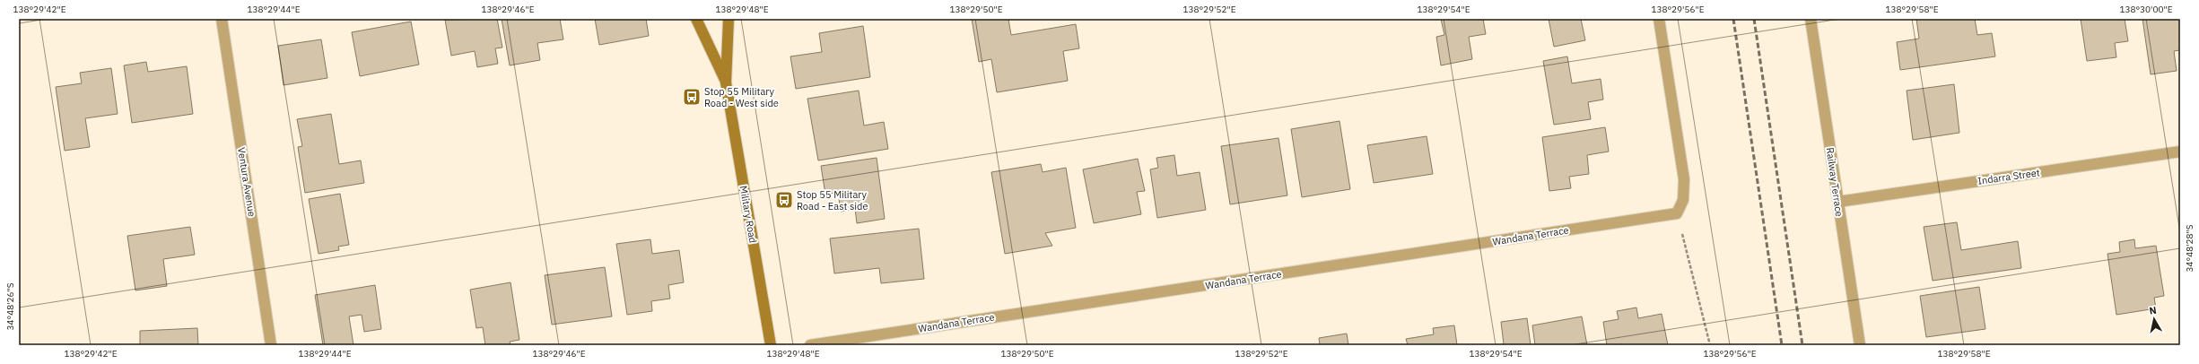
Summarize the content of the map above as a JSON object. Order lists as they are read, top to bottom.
{
  "streets": {
    "street": [
      "Indarra Street",
      "Ventura Avenue",
      "Railway Terrace",
      "Military Road",
      "Wandana Terrace"
    ]
  },
  "crossings": [
    ["Indarra Street", "Railway Terrace"]
  ],
  "places": {
    "bus stop": ["Stop 55 Military Road - West side", "Stop 55 Military Road - East side"]
  },
  "north": "top",
  "coordinates": [
    "138°29'42\"E",
    "138°29'44\"E",
    "138°29'46\"E",
    "138°29'48\"E",
    "138°29'50\"E",
    "138°29'52\"E",
    "138°29'54\"E",
    "138°29'56\"E",
    "138°29'58\"E",
    "138°30'00\"E",
    "34°48'28\"S",
    "34°48'26\"S"
  ]
}
